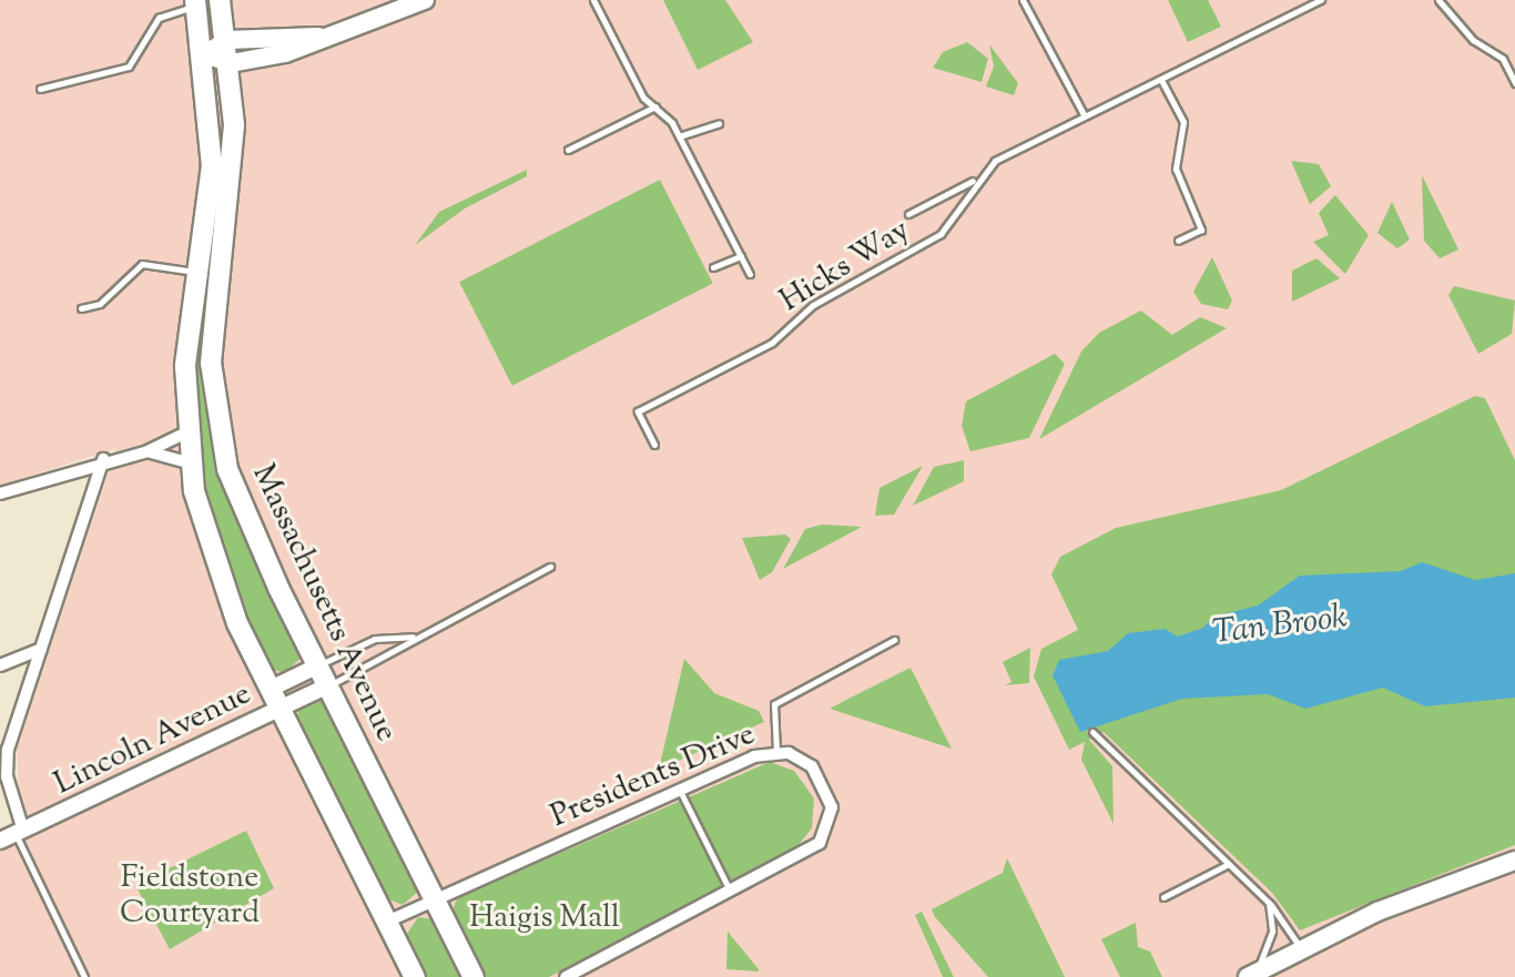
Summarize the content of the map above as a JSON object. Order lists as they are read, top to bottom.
{
  "streets": {
    "main road": ["Massachusetts Avenue"],
    "street": ["Lincoln Avenue", "Presidents Drive"],
    "lane": ["Hicks Way"]
  },
  "crossings": [
    ["Massachusetts Avenue", "Lincoln Avenue"],
    ["Massachusetts Avenue", "Presidents Drive"]
  ],
  "water": ["Tan Brook"],
  "parks": ["Fieldstone Courtyard", "Haigis Mall"]
}
